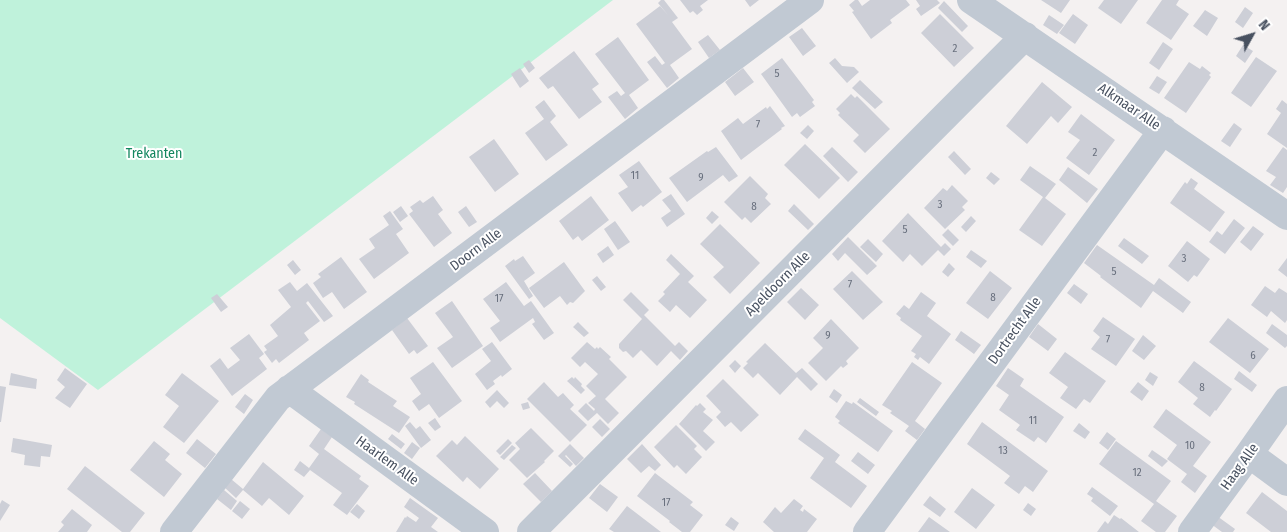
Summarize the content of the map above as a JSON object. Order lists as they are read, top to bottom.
{
  "streets": {
    "street": [
      "Alkmaar Alle",
      "Doorn Alle",
      "Apeldoorn Alle",
      "Dortrecht Alle",
      "Haarlem Alle",
      "Haag Alle"
    ]
  },
  "crossings": [
    ["Alkmaar Alle", "Apeldoorn Alle"],
    ["Alkmaar Alle", "Dortrecht Alle"],
    ["Doorn Alle", "Haarlem Alle"]
  ],
  "parks": ["Trekanten"],
  "house_numbers": [
    "2",
    "5",
    "7",
    "2",
    "11",
    "9",
    "3",
    "8",
    "5",
    "3",
    "5",
    "7",
    "8",
    "17",
    "9",
    "7",
    "6",
    "8",
    "11",
    "10",
    "13",
    "12",
    "17"
  ],
  "north": "top right"
}
